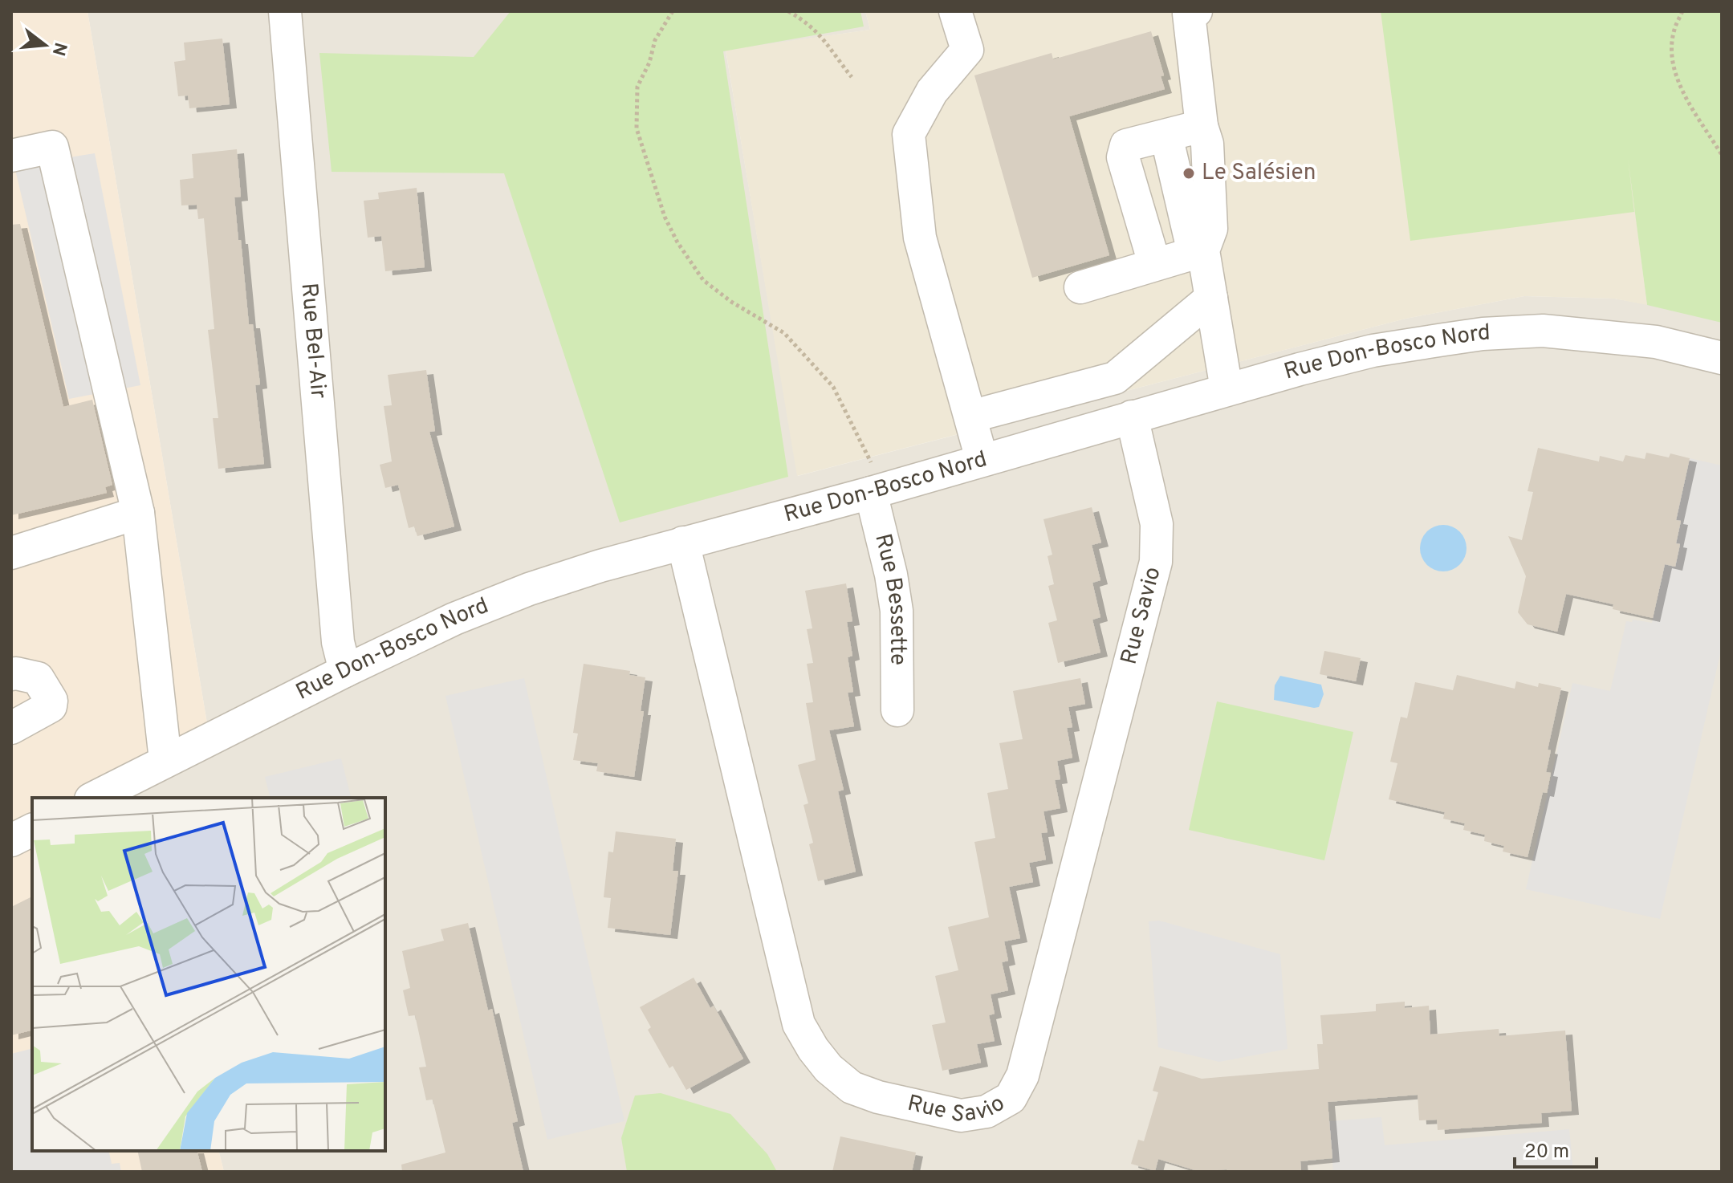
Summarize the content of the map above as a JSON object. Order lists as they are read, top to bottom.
{
  "streets": {
    "street": [
      "Rue Bel-Air",
      "Rue Don-Bosco Nord",
      "Rue Bessette",
      "Rue Savio"
    ]
  },
  "crossings": [
    ["Rue Bel-Air", "Rue Don-Bosco Nord"],
    ["Rue Don-Bosco Nord", "Rue Bessette"],
    ["Rue Don-Bosco Nord", "Rue Savio"]
  ],
  "places": ["Le Salésien"],
  "scale_bar": "20 m",
  "north": "right"
}
